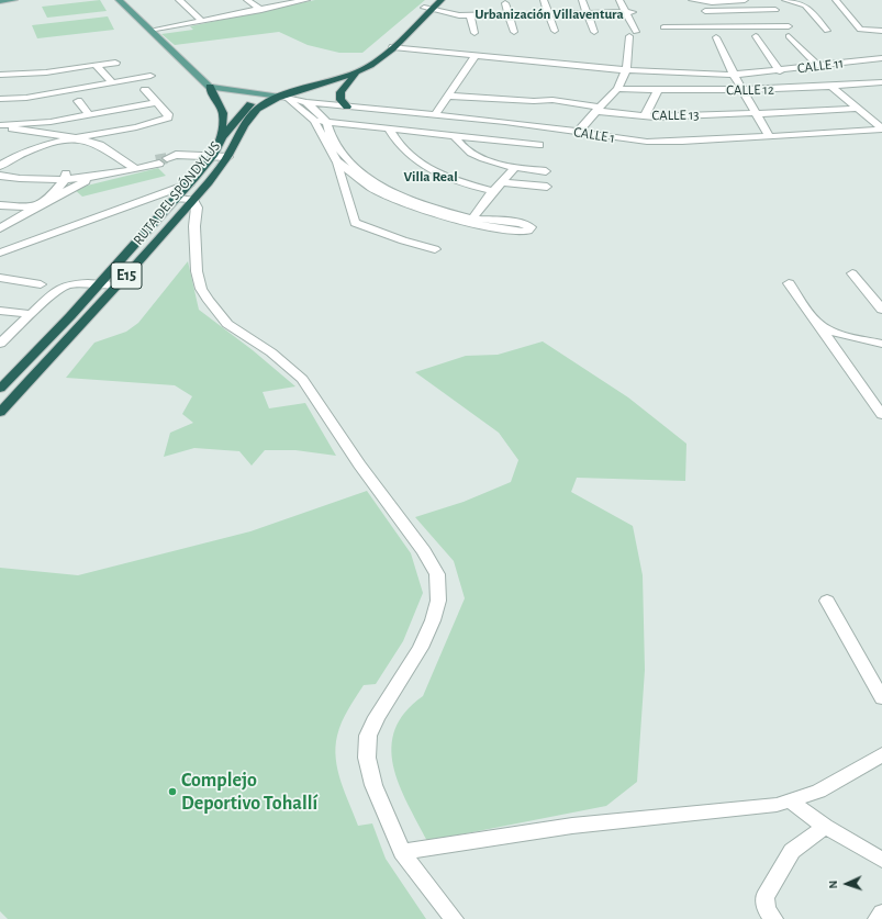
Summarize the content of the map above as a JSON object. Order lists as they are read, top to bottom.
{
  "streets": {
    "highway": ["RUTA DEL SPÓNDYLUS", "E15"],
    "street": [
      "CALLE 11",
      "CALLE 12",
      "CALLE 13",
      "CALLE 1"
    ]
  },
  "crossings": [
    ["CALLE 11", "RUTA DEL SPÓNDYLUS"],
    ["CALLE 1", "RUTA DEL SPÓNDYLUS"]
  ],
  "districts": ["Urbanización Villaventura", "Villa Real"],
  "places": ["Complejo Deportivo Tohallí"],
  "north": "left"
}
